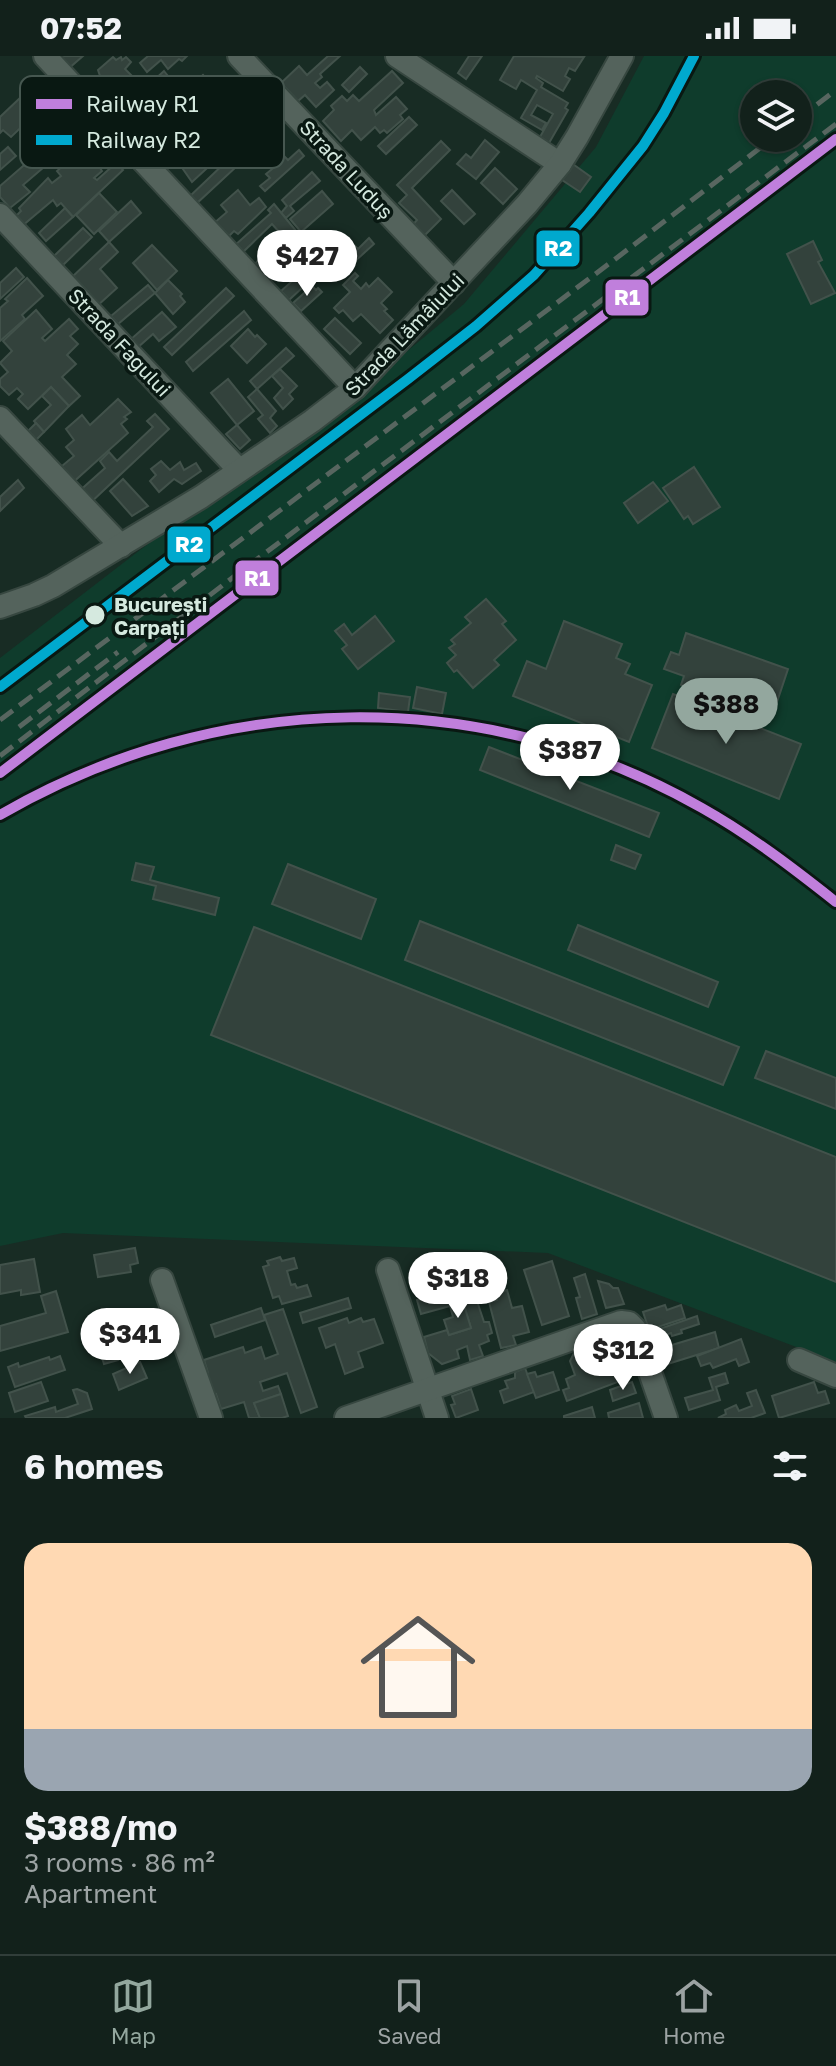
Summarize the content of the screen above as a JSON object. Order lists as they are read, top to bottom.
{
  "streets": {
    "street": ["Strada Luduș", "Strada Lămâiului", "Strada Fagului"]
  },
  "crossings": [
    ["Strada Luduș", "Strada Lămâiului"],
    ["Strada Lămâiului", "Strada Fagului"]
  ],
  "places": ["București Carpați"],
  "lines": ["rail line R2", "rail line R1"],
  "legend": ["Railway R1", "Railway R2"],
  "page": {
    "status": "07:52",
    "price": [
      "$427",
      "$388",
      "$387",
      "$318",
      "$341",
      "$312"
    ],
    "heading": "6 homes",
    "list": [
      {
        "name": "$388/mo",
        "note": "3 rooms · 86 m² · Apartment"
      }
    ],
    "tabs": ["Map", "Saved", "Home"]
  }
}
